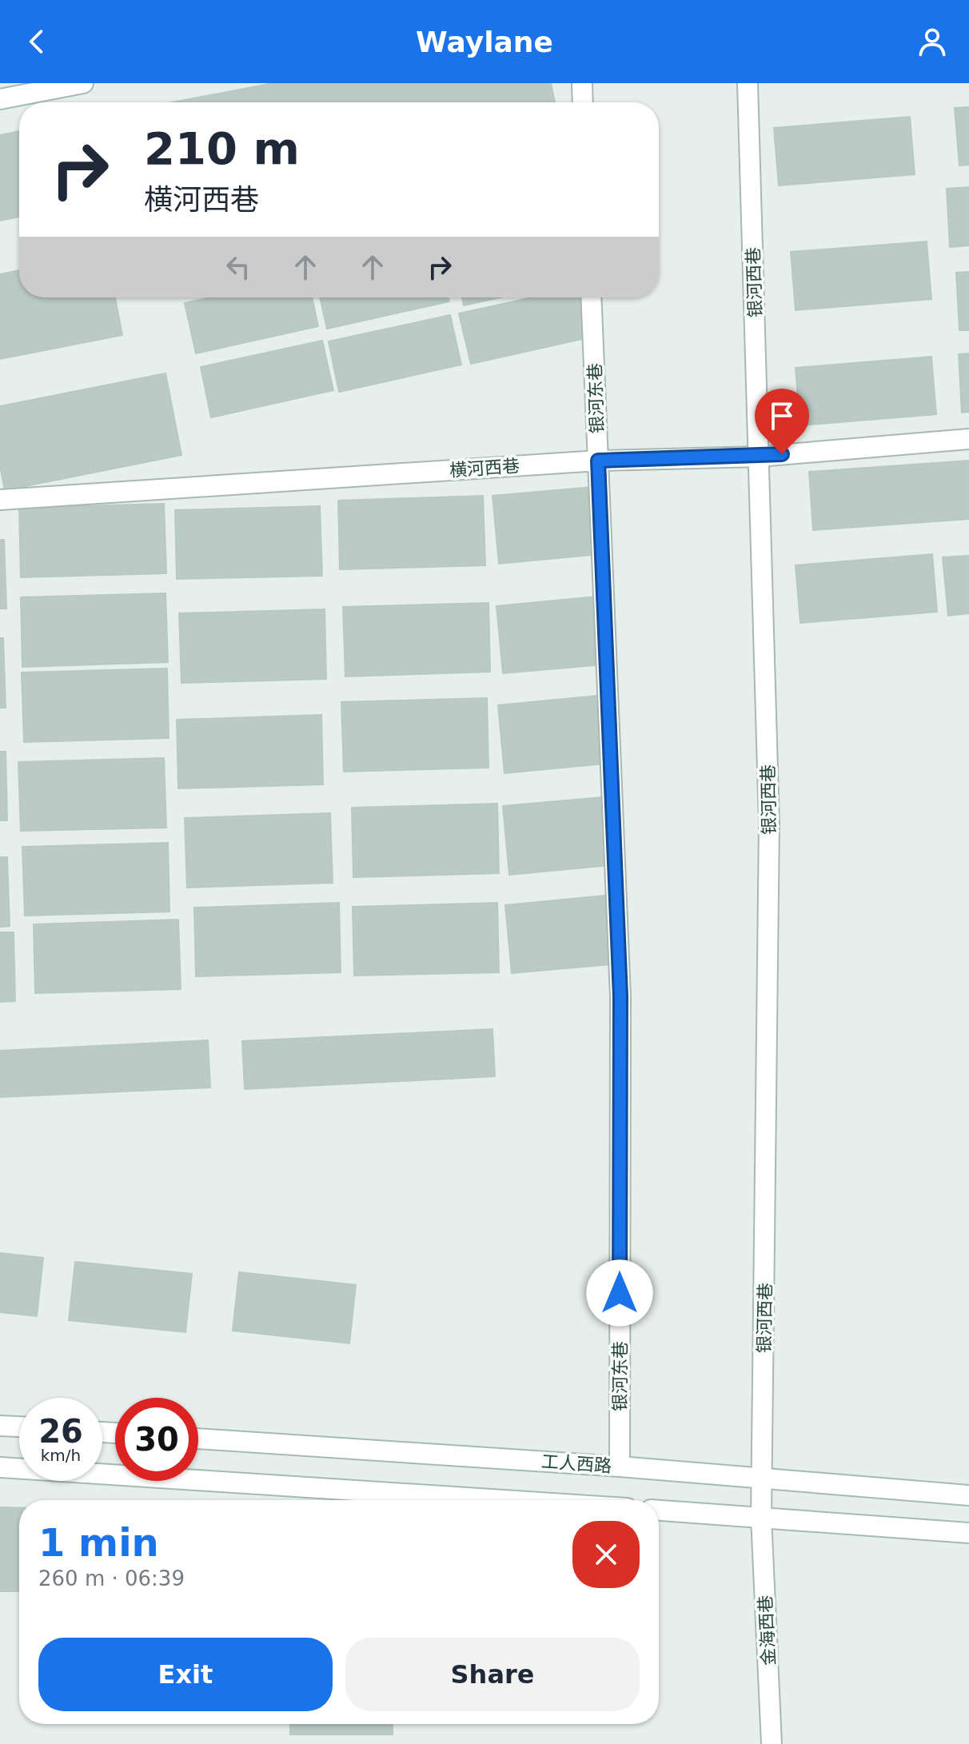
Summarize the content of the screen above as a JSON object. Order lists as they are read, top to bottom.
{
  "streets": {
    "street": [
      "银河西巷",
      "银河东巷",
      "横河西巷",
      "工人西路",
      "金海西巷"
    ]
  },
  "crossings": [
    ["银河西巷", "横河西巷"],
    ["银河西巷", "工人西路"],
    ["银河西巷", "金海西巷"],
    ["银河东巷", "横河西巷"],
    ["银河东巷", "工人西路"]
  ],
  "page": {
    "header": "Waylane",
    "turn": ["210 m", "横河西巷"],
    "speed": "26 km/h",
    "limit": "30",
    "heading": ["1 min", "260 m · 06:39"],
    "buttons": ["Exit", "Share"]
  }
}
